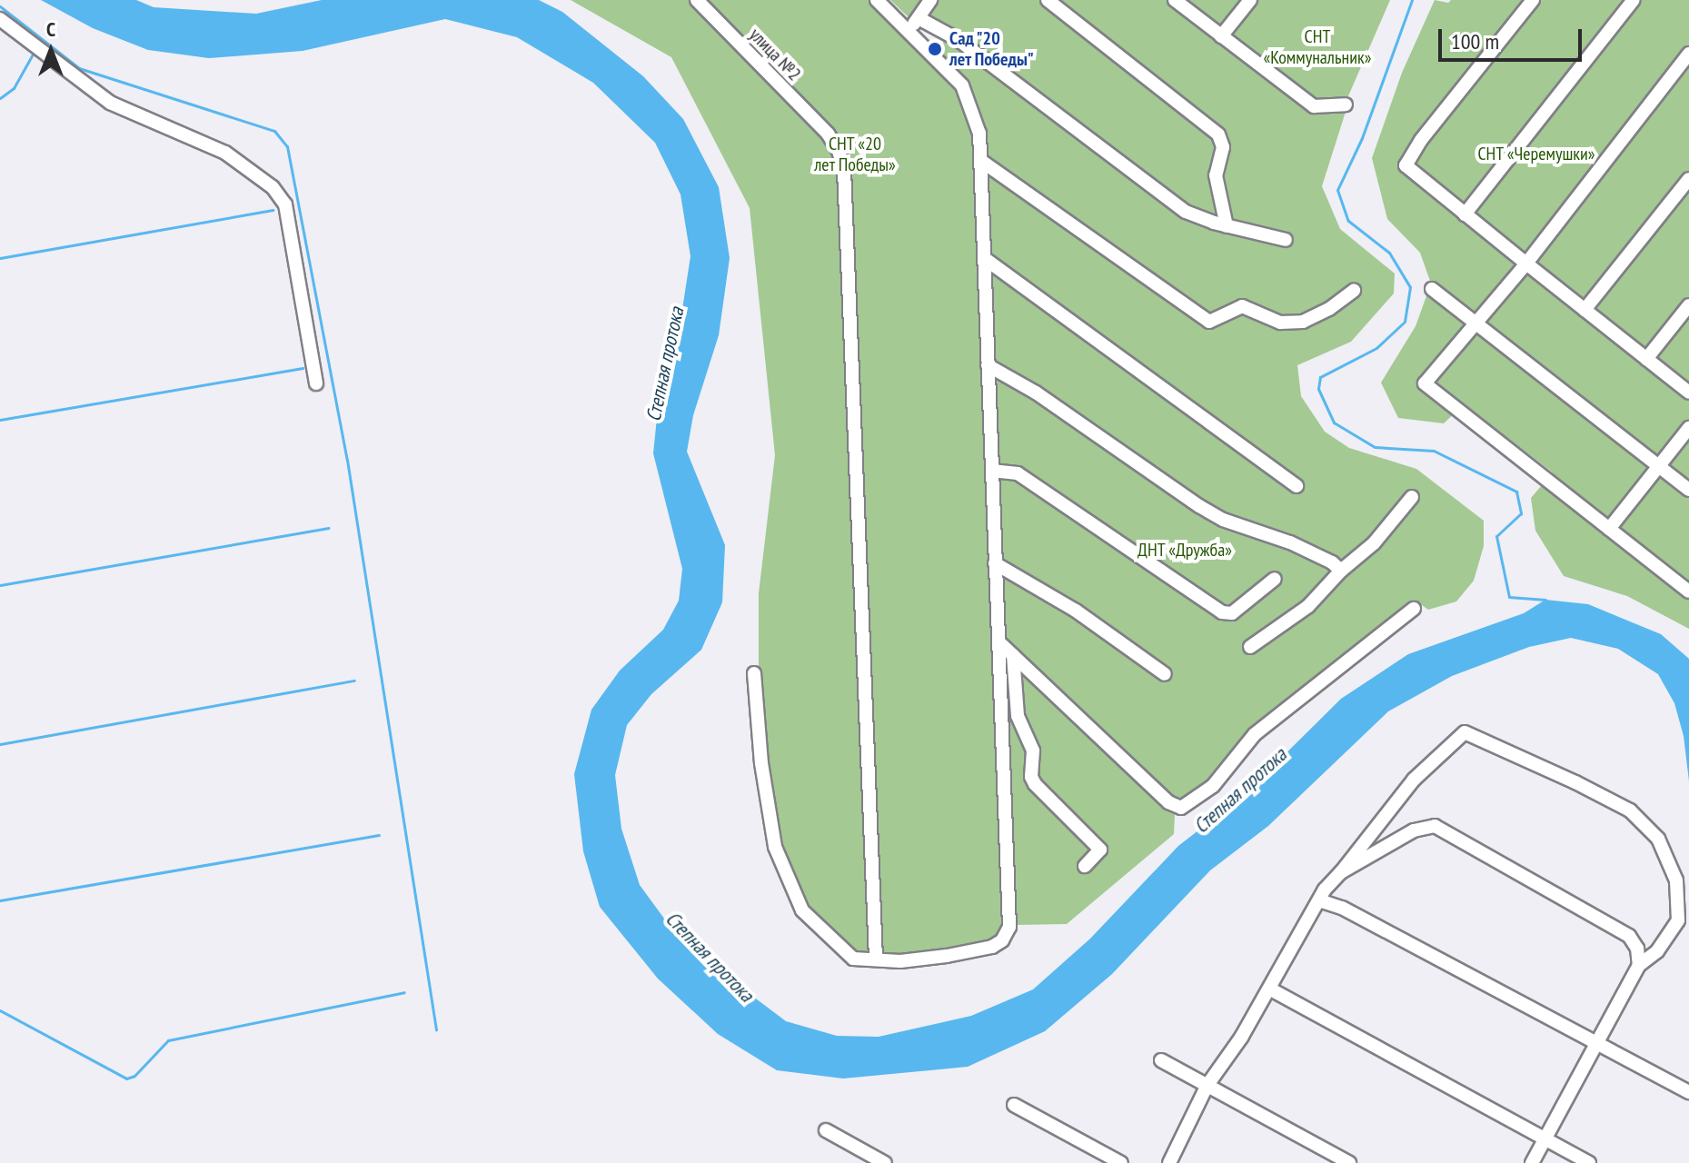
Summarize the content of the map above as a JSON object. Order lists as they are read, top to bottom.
{
  "streets": {
    "street": ["улица №2"]
  },
  "water": ["Степная протока"],
  "parks": [
    "СНТ «Коммунальник»",
    "СНТ «20 лет Победы»",
    "СНТ «Черемушки»",
    "ДНТ «Дружба»"
  ],
  "places": ["Сад \"20 лет Победы\""],
  "scale_bar": "100 m",
  "north": "top"
}
